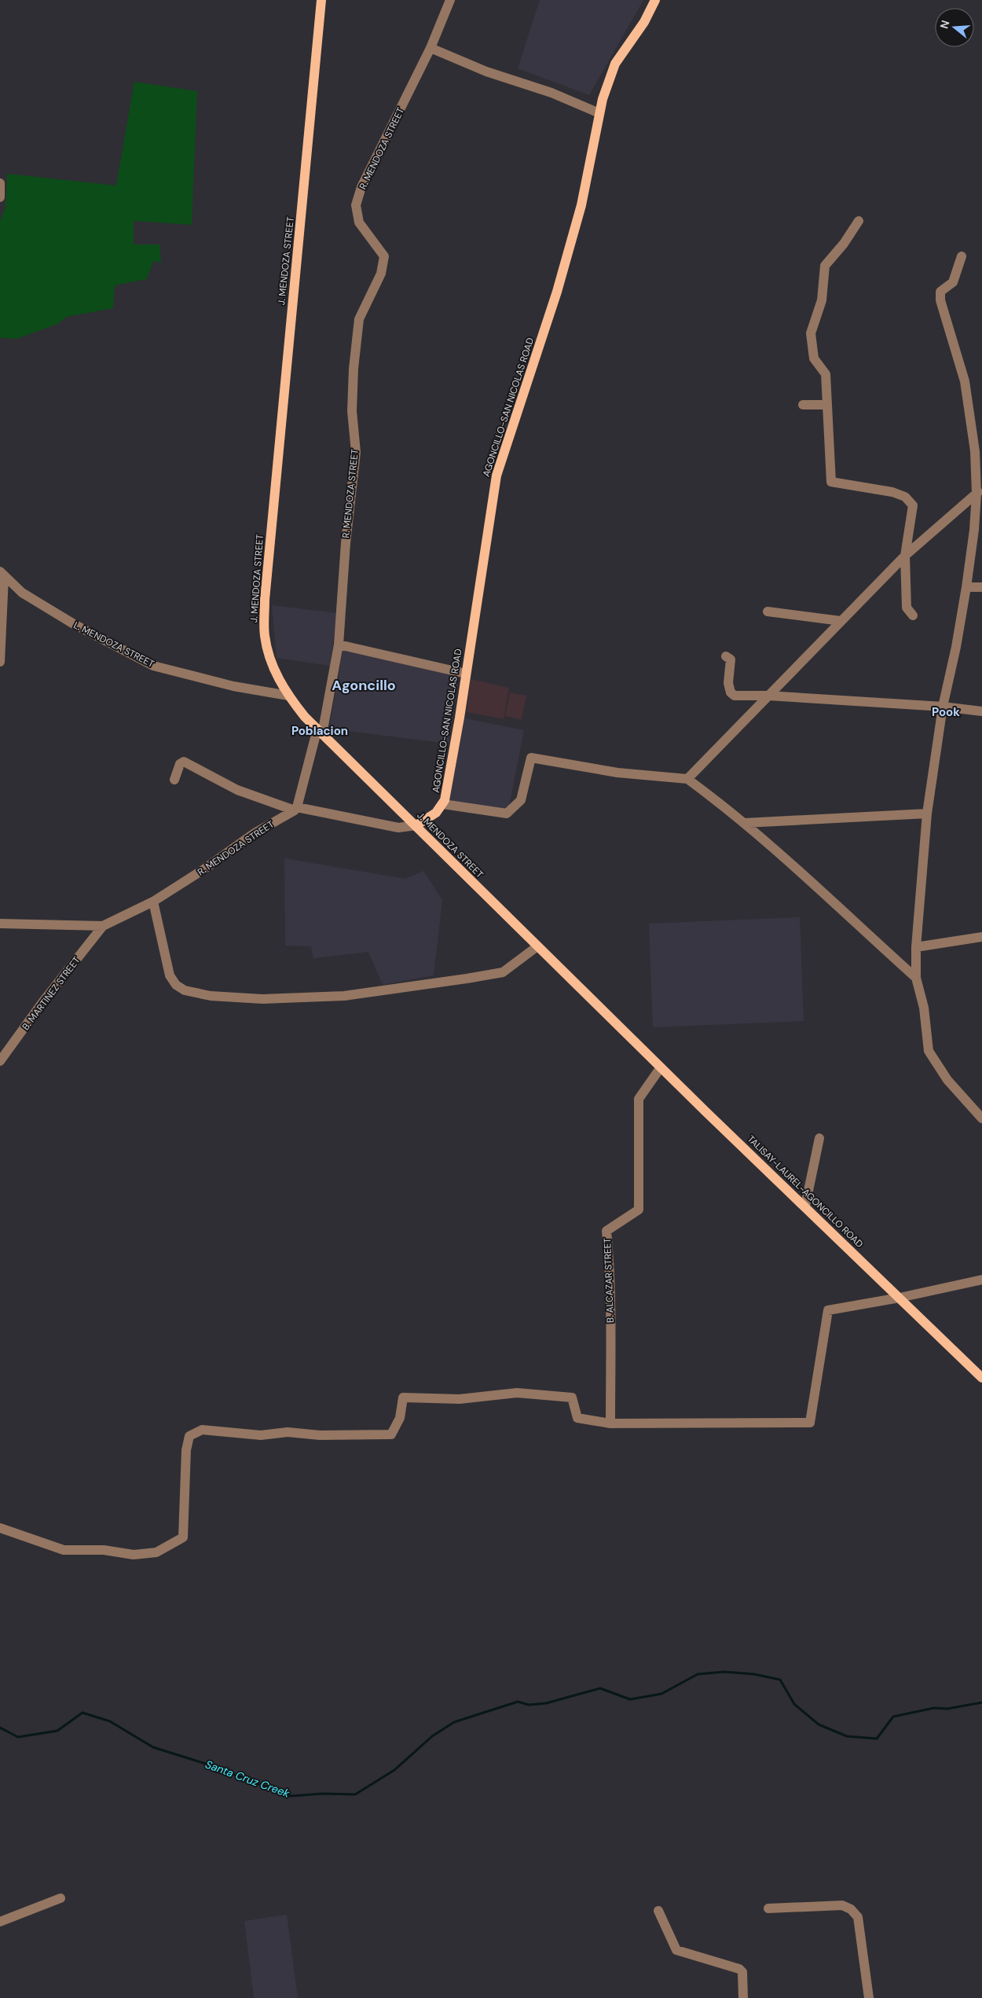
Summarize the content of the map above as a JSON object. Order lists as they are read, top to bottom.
{
  "streets": {
    "main road": ["J. MENDOZA STREET", "AGONCILLO-SAN NICOLAS ROAD", "TALISAY-LAUREL-AGONCILLO ROAD"],
    "street": [
      "R. MENDOZA STREET",
      "L. MENDOZA STREET",
      "B. MARTINEZ STREET",
      "B. ALCAZAR STREET"
    ]
  },
  "crossings": [
    ["R. MENDOZA STREET", "J. MENDOZA STREET"],
    ["R. MENDOZA STREET", "B. MARTINEZ STREET"],
    ["J. MENDOZA STREET", "AGONCILLO-SAN NICOLAS ROAD"],
    ["J. MENDOZA STREET", "L. MENDOZA STREET"],
    ["J. MENDOZA STREET", "TALISAY-LAUREL-AGONCILLO ROAD"],
    ["TALISAY-LAUREL-AGONCILLO ROAD", "B. ALCAZAR STREET"]
  ],
  "districts": ["Agoncillo", "Pook", "Poblacion"],
  "water": ["Santa Cruz Creek"],
  "north": "left"
}
